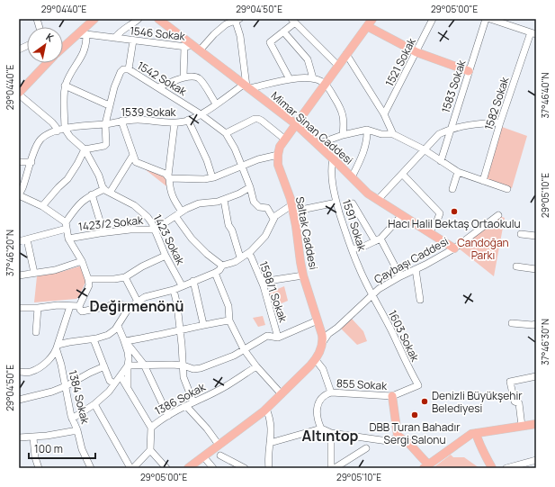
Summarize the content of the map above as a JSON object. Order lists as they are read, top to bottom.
{
  "streets": {
    "main road": ["Mimar Sinan Caddesi", "Saltak Caddesi", "Çaybaşı Caddesi"],
    "street": [
      "1546 Sokak",
      "1521 Sokak",
      "1542 Sokak",
      "1583 Sokak",
      "1582 Sokak",
      "1539 Sokak",
      "1423/2 Sokak",
      "1591 Sokak",
      "1423 Sokak",
      "1598/1 Sokak",
      "1603 Sokak",
      "855 Sokak",
      "1384 Sokak",
      "1386 Sokak"
    ]
  },
  "crossings": [
    ["1546 Sokak", "Mimar Sinan Caddesi"],
    ["1542 Sokak", "1539 Sokak"],
    ["1539 Sokak", "Mimar Sinan Caddesi"],
    ["Mimar Sinan Caddesi", "1591 Sokak"],
    ["Mimar Sinan Caddesi", "Çaybaşı Caddesi"],
    ["1423/2 Sokak", "1423 Sokak"],
    ["1591 Sokak", "Çaybaşı Caddesi"],
    ["1591 Sokak", "1603 Sokak"],
    ["Çaybaşı Caddesi", "1603 Sokak"],
    ["1603 Sokak", "855 Sokak"]
  ],
  "districts": ["Değirmenönü", "Altıntop"],
  "parks": ["Candoğan Parkı"],
  "places": ["Hacı Halil Bektaş Ortaokulu", "Denizli Büyükşehir Belediyesi", "DBB Turan Bahadır Sergi Salonu"],
  "scale_bar": "100 m",
  "north": "top right",
  "coordinates": [
    "29°04'40\"E",
    "29°04'50\"E",
    "29°05'00\"E",
    "37°46'40\"N",
    "29°05'10\"E",
    "37°46'20\"N",
    "37°46'30\"N"
  ]
}
